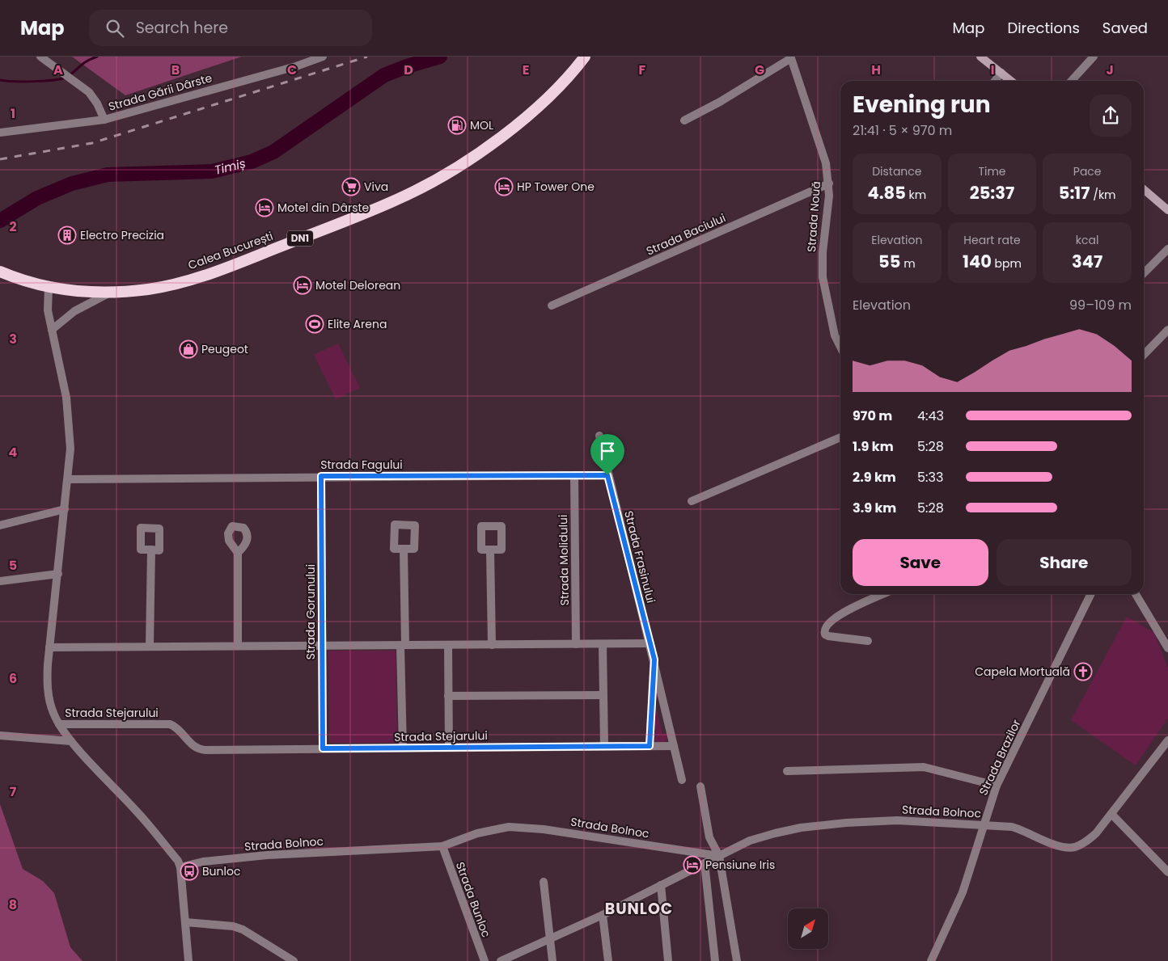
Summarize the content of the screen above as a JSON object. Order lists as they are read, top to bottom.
{
  "streets": {
    "highway": ["DN1", "Calea București"],
    "street": [
      "Strada Gării Dârste",
      "Strada Nouă",
      "Strada Baciului",
      "Strada Fagului",
      "Strada Frasinului",
      "Strada Molidului",
      "Strada Gorunului",
      "Strada Stejarului",
      "Strada Brazilor",
      "Strada Bolnoc",
      "Strada Bunloc"
    ]
  },
  "crossings": [
    ["Strada Nouă", "Strada Baciului"],
    ["Calea București", "Strada Stejarului"],
    ["Strada Fagului", "Strada Frasinului"],
    ["Strada Fagului", "Strada Molidului"],
    ["Strada Fagului", "Strada Gorunului"],
    ["Strada Fagului", "Strada Stejarului"],
    ["Strada Frasinului", "Strada Stejarului"],
    ["Strada Gorunului", "Strada Stejarului"],
    ["Strada Brazilor", "Strada Bolnoc"],
    ["Strada Bolnoc", "Strada Bunloc"]
  ],
  "districts": ["BUNLOC"],
  "water": ["Timiș"],
  "places": {
    "fuel station": ["MOL"],
    "supermarket": ["Viva"],
    "hotel": [
      "HP Tower One",
      "Motel din Dârste",
      "Motel Delorean",
      "Pensiune Iris"
    ],
    "building": ["Electro Precizia"],
    "sports": ["Elite Arena"],
    "shop": ["Peugeot"],
    "church": ["Capela Mortuală"],
    "bus stop": ["Bunloc"]
  },
  "north": "top right",
  "page": {
    "header": "Map",
    "search": "Search here",
    "nav": ["Map", "Directions", "Saved"],
    "heading": ["Evening run", "21:41 · 5 × 970 m"],
    "stats": [
      ["Distance", "4.85 km"],
      ["Time", "25:37"],
      ["Pace", "5:17 /km"],
      ["Elevation", "55 m"],
      ["Heart rate", "140 bpm"],
      ["kcal", "347"]
    ],
    "chart": ["Elevation", "99–109 m"],
    "list": [
      {
        "name": "970 m",
        "note": "4:43"
      },
      {
        "name": "1.9 km",
        "note": "5:28"
      },
      {
        "name": "2.9 km",
        "note": "5:33"
      },
      {
        "name": "3.9 km",
        "note": "5:28"
      }
    ],
    "buttons": ["Save", "Share"]
  },
  "grid": {
    "columns": [
      "A",
      "B",
      "C",
      "D",
      "E",
      "F",
      "G",
      "H",
      "I",
      "J"
    ],
    "rows": [
      "1",
      "2",
      "3",
      "4",
      "5",
      "6",
      "7",
      "8"
    ]
  }
}
